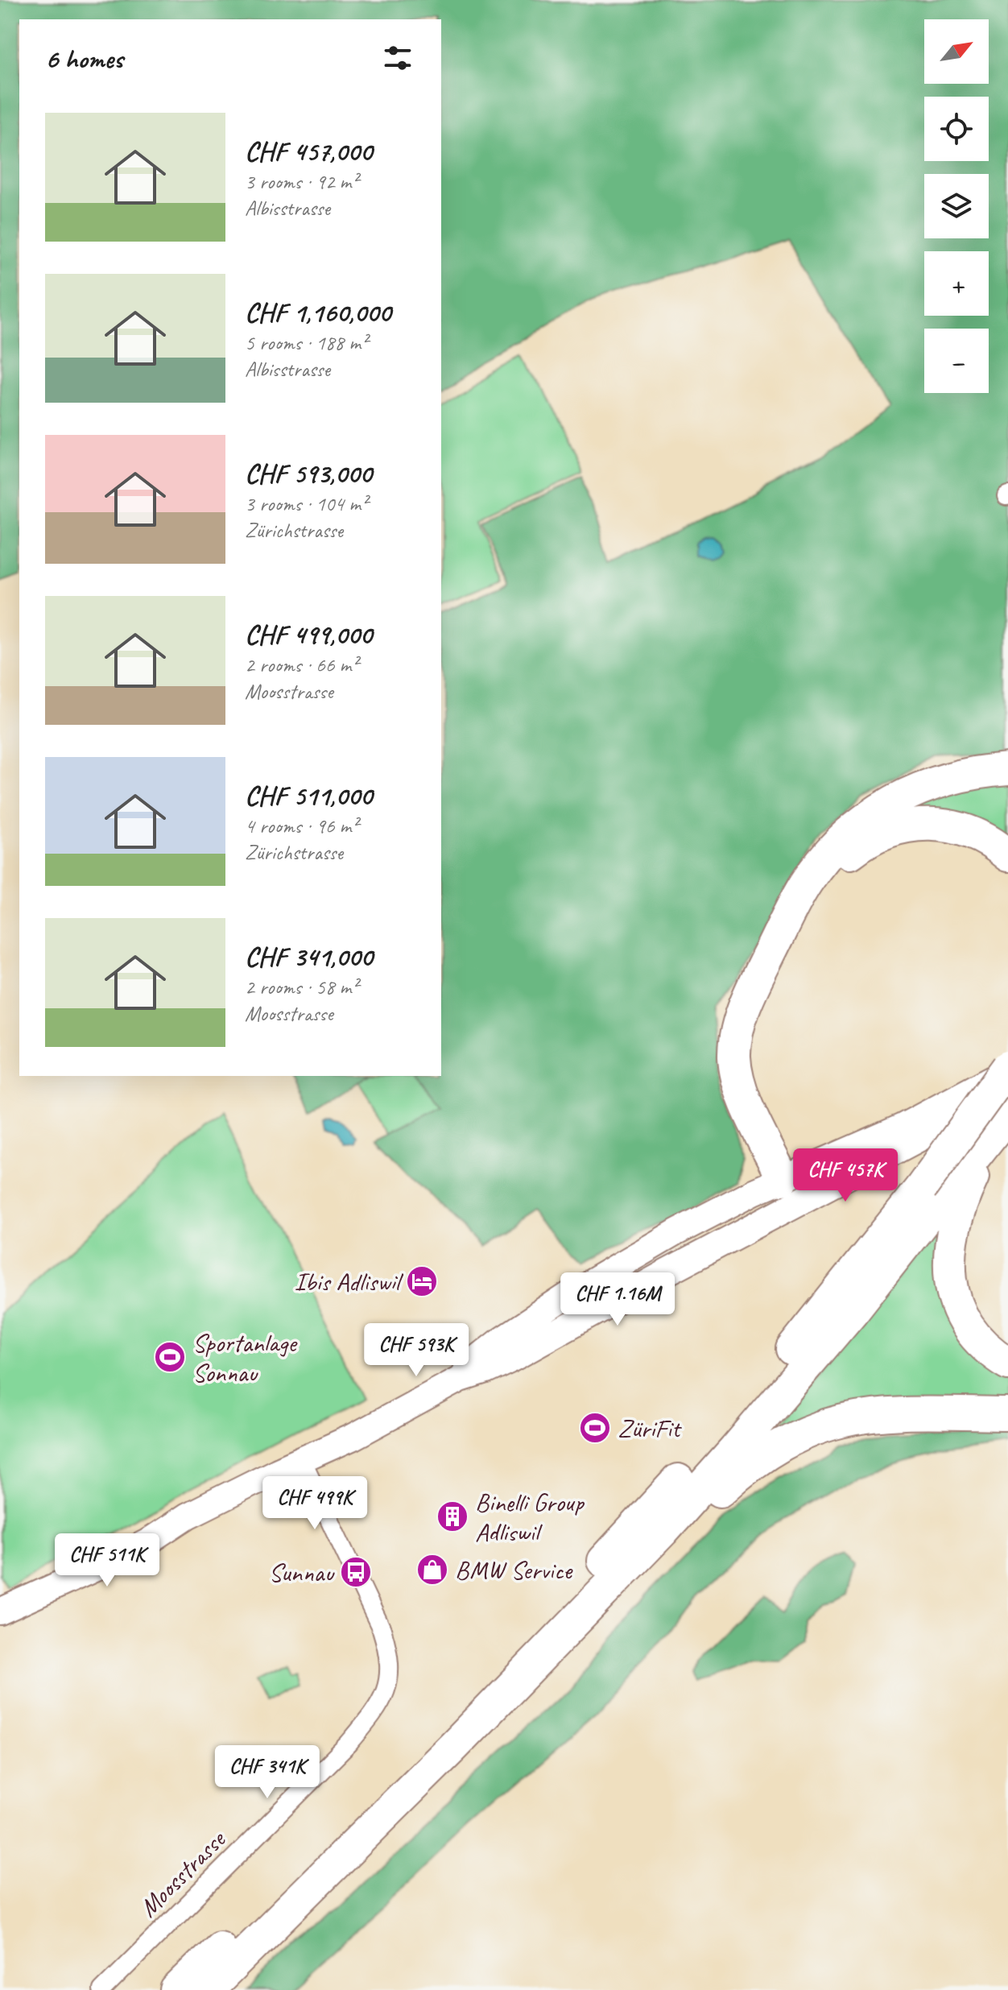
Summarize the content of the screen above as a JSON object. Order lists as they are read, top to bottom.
{
  "streets": {
    "street": ["Moosstrasse"]
  },
  "places": {
    "hotel": ["Ibis Adliswil"],
    "sports": ["Sportanlage Sonnau", "ZüriFit"],
    "building": ["Binelli Group Adliswil"],
    "shop": ["BMW Service"],
    "bus stop": ["Sunnau"]
  },
  "north": "top right",
  "page": {
    "map_buttons": ["+", "−"],
    "heading": "6 homes",
    "list": [
      {
        "name": "CHF 457,000",
        "note": "3 rooms · 92 m² · Albisstrasse"
      },
      {
        "name": "CHF 1,160,000",
        "note": "5 rooms · 188 m² · Albisstrasse"
      },
      {
        "name": "CHF 593,000",
        "note": "3 rooms · 104 m² · Zürichstrasse"
      },
      {
        "name": "CHF 499,000",
        "note": "2 rooms · 66 m² · Moosstrasse"
      },
      {
        "name": "CHF 511,000",
        "note": "4 rooms · 96 m² · Zürichstrasse"
      },
      {
        "name": "CHF 341,000",
        "note": "2 rooms · 58 m² · Moosstrasse"
      }
    ],
    "price": [
      "CHF 457K",
      "CHF 1.16M",
      "CHF 593K",
      "CHF 499K",
      "CHF 511K",
      "CHF 341K"
    ]
  }
}
